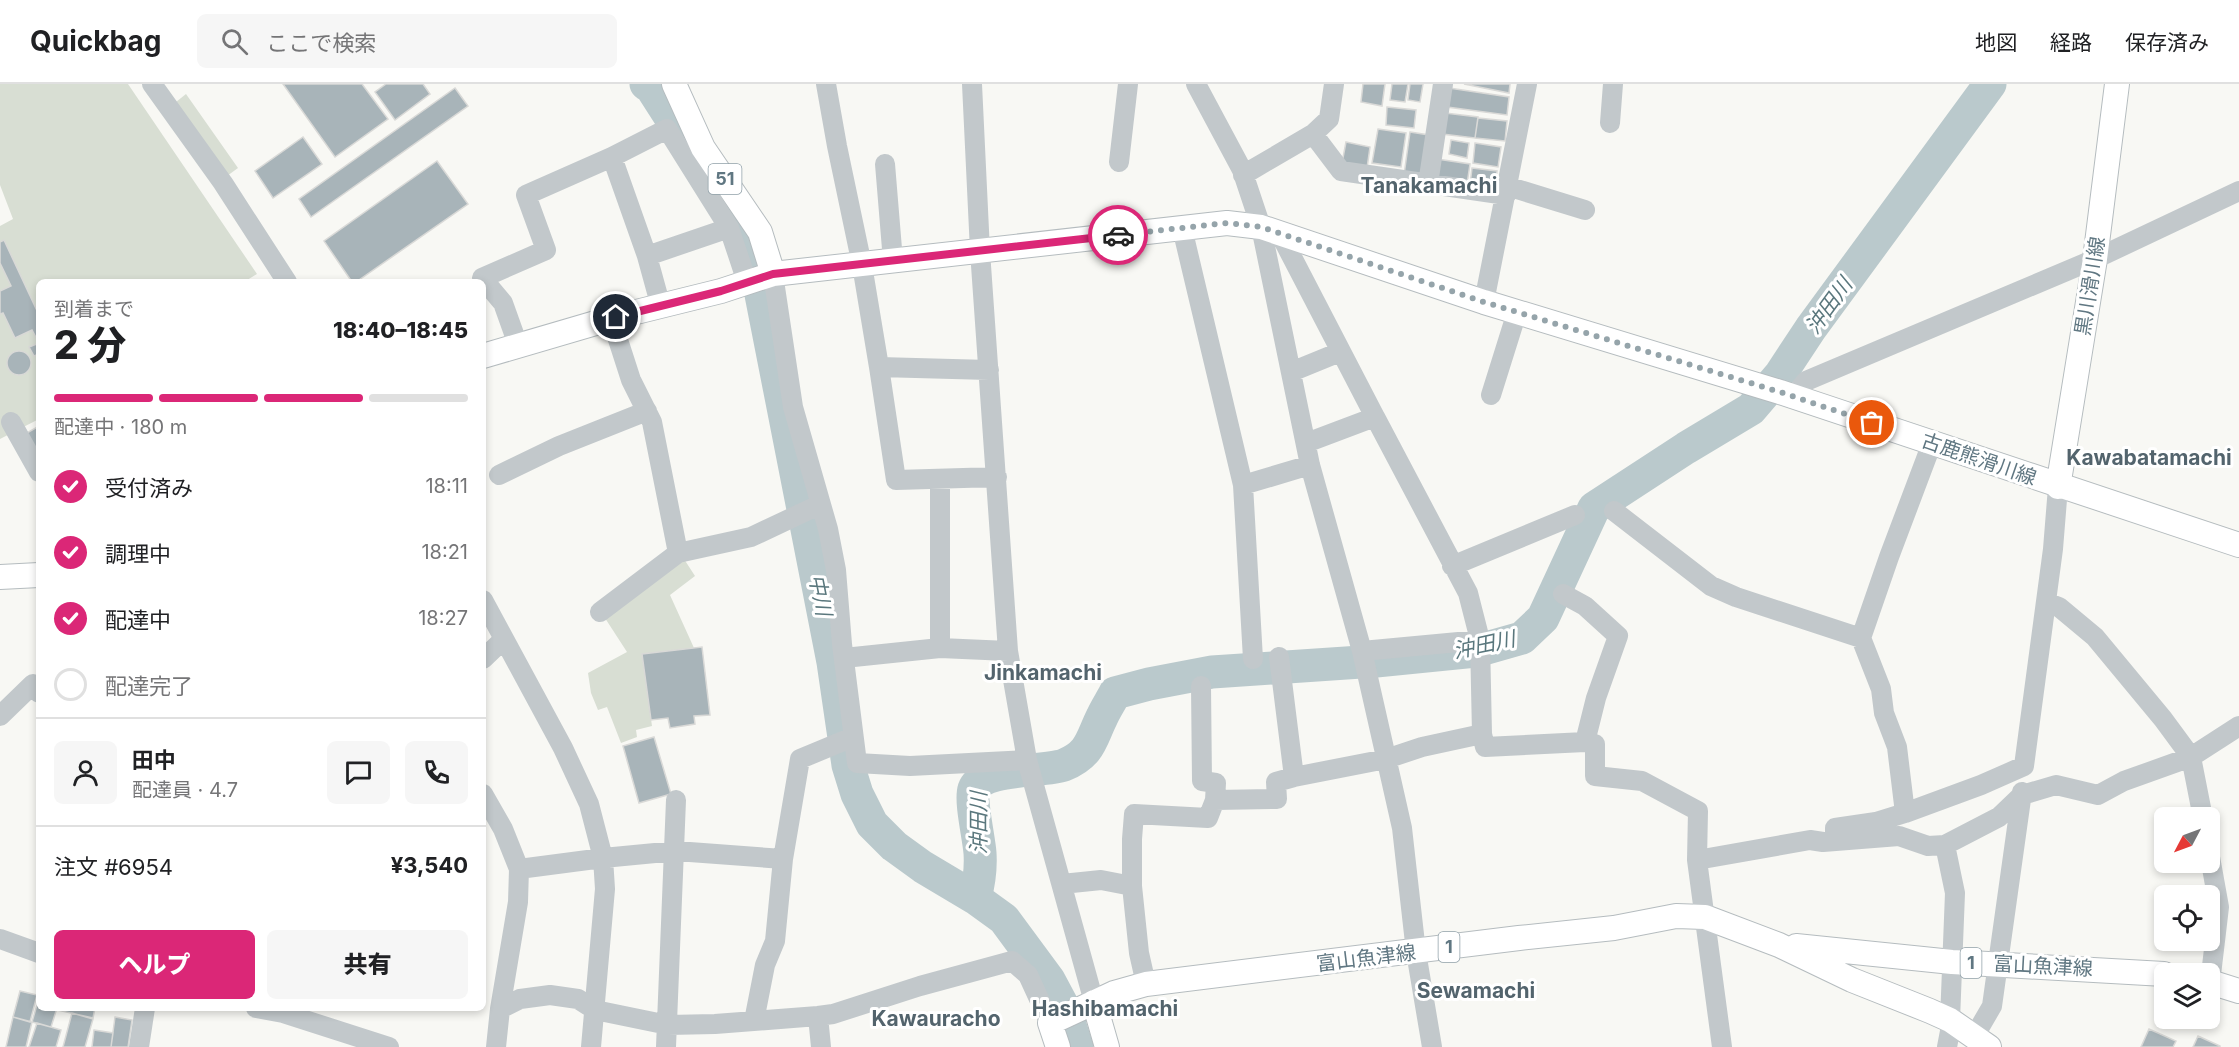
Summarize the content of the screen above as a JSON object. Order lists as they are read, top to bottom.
{
  "streets": {
    "main road": [
      "51",
      "黒川滑川線",
      "古鹿熊滑川線",
      "1",
      "富山魚津線"
    ]
  },
  "crossings": [
    ["51", "古鹿熊滑川線"],
    ["黒川滑川線", "古鹿熊滑川線"]
  ],
  "districts": [
    "Tanakamachi",
    "Kawabatamachi",
    "Jinkamachi",
    "Sewamachi",
    "Hashibamachi",
    "Kawauracho"
  ],
  "water": ["沖田川", "中川"],
  "north": "bottom left",
  "page": {
    "header": "Quickbag",
    "search": "ここで検索",
    "nav": ["地図", "経路", "保存済み"],
    "heading": ["2 分", "到着まで", "18:40–18:45"],
    "panel": [
      "田中",
      "配達員 · 4.7",
      "注文 #6954",
      "¥3,540"
    ],
    "bar": "配達中 · 180 m",
    "list": [
      ["受付済み", "18:11"],
      ["調理中", "18:21"],
      ["配達中", "18:27"],
      "配達完了"
    ],
    "buttons": ["ヘルプ", "共有"]
  }
}
